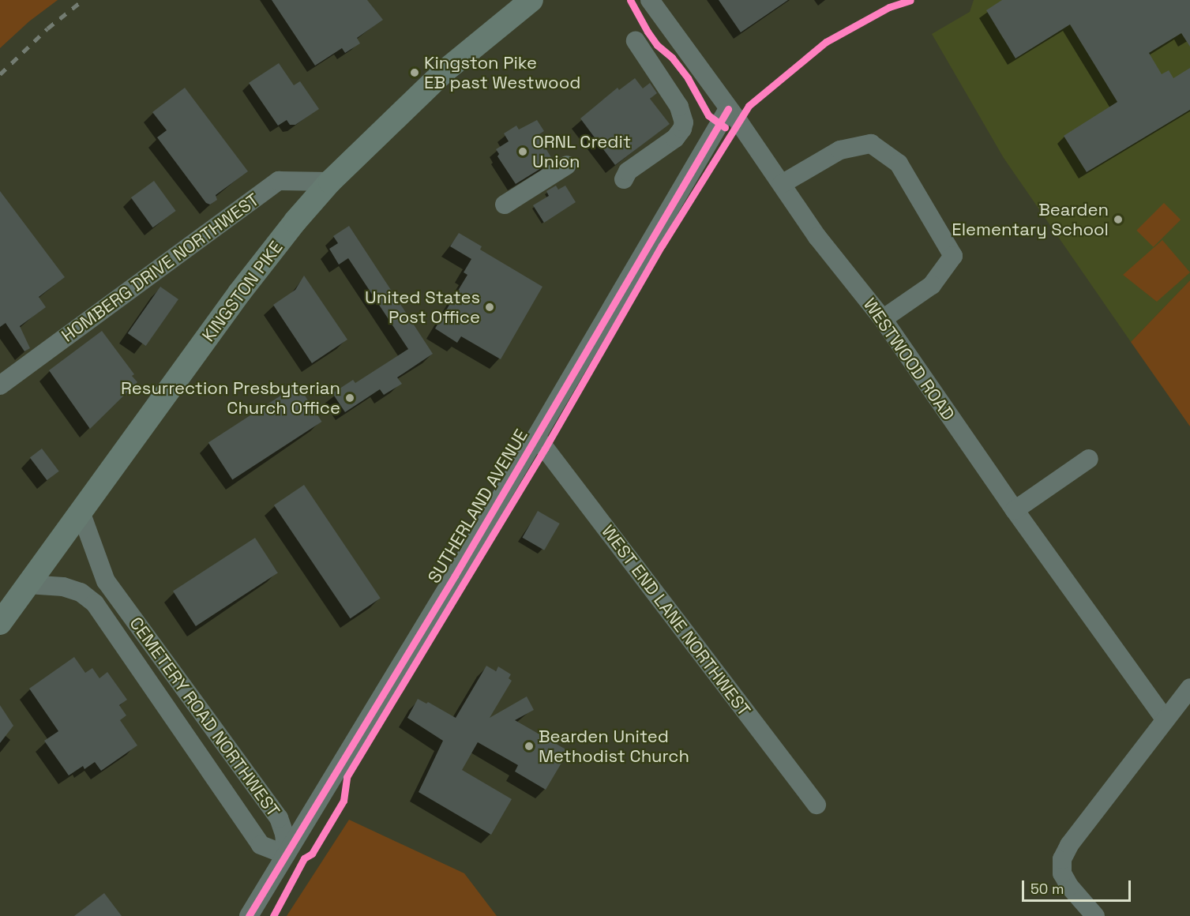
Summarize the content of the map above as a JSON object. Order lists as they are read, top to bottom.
{
  "streets": {
    "main road": ["KINGSTON PIKE"],
    "street": [
      "HOMBERG DRIVE NORTHWEST",
      "WESTWOOD ROAD",
      "SUTHERLAND AVENUE",
      "WEST END LANE NORTHWEST",
      "CEMETERY ROAD NORTHWEST"
    ]
  },
  "crossings": [
    ["HOMBERG DRIVE NORTHWEST", "KINGSTON PIKE"],
    ["KINGSTON PIKE", "CEMETERY ROAD NORTHWEST"],
    ["WESTWOOD ROAD", "SUTHERLAND AVENUE"],
    ["SUTHERLAND AVENUE", "WEST END LANE NORTHWEST"],
    ["SUTHERLAND AVENUE", "CEMETERY ROAD NORTHWEST"]
  ],
  "places": [
    "Kingston Pike EB past Westwood",
    "ORNL Credit Union",
    "Bearden Elementary School",
    "United States Post Office",
    "Resurrection Presbyterian Church Office",
    "Bearden United Methodist Church"
  ],
  "scale_bar": "50 m"
}
